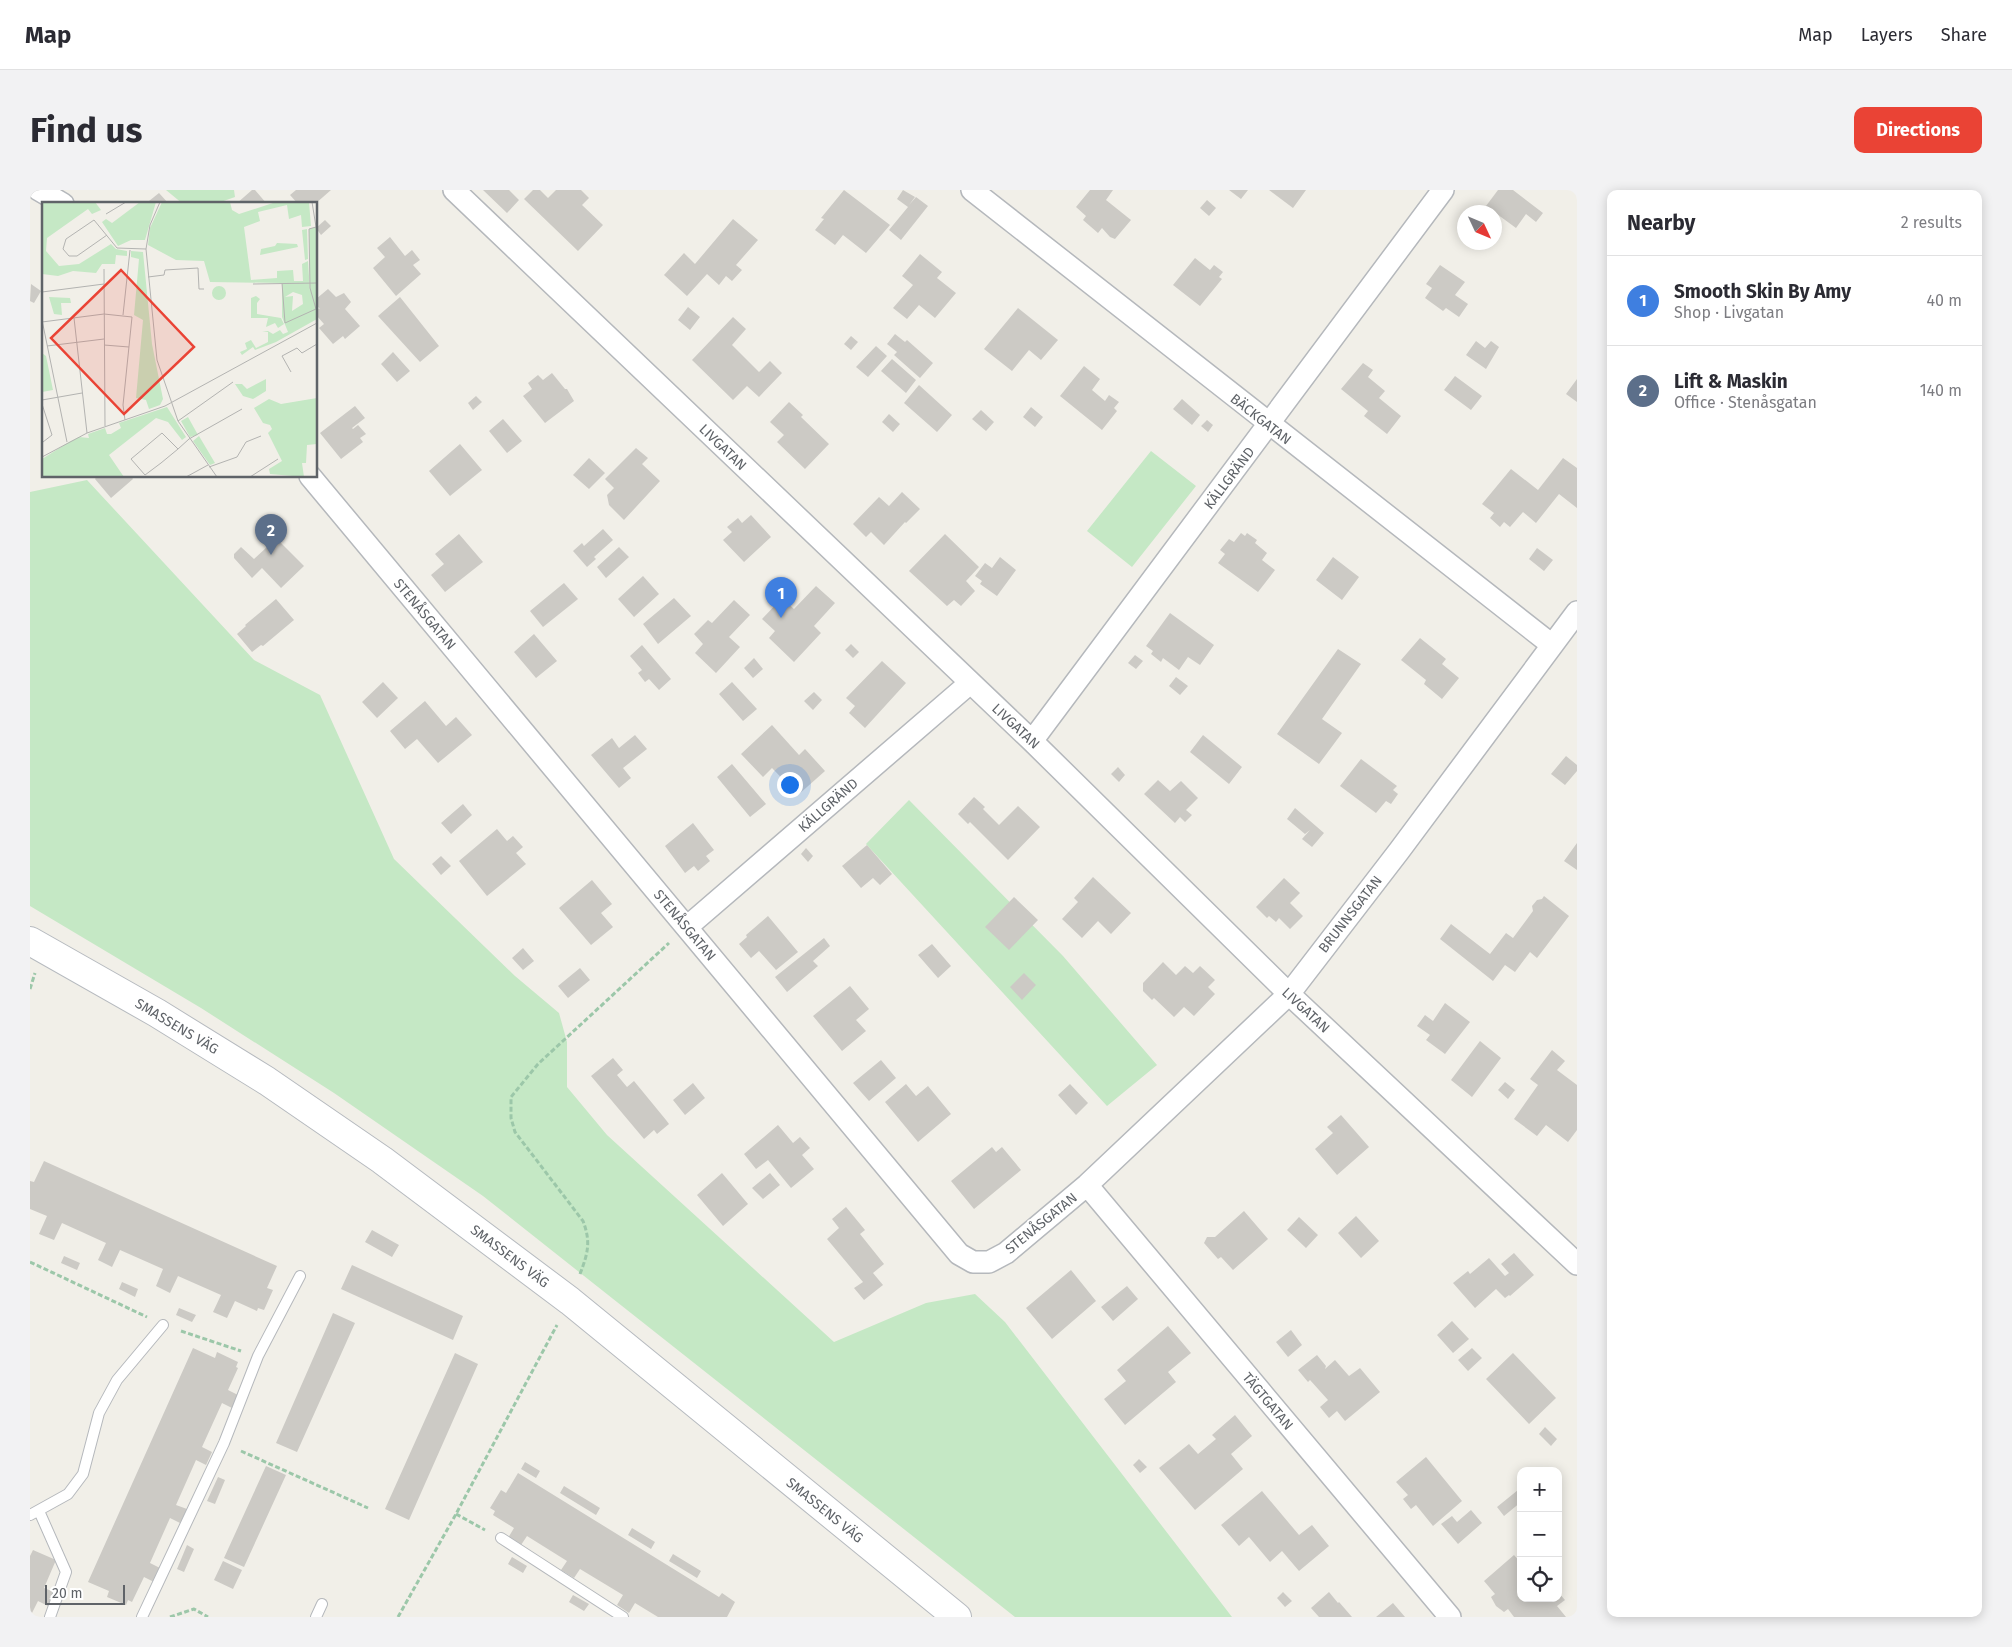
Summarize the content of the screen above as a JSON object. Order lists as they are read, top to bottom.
{
  "streets": {
    "street": [
      "BÄCKGATAN",
      "LIVGATAN",
      "KÄLLGRÄND",
      "STENÅSGATAN",
      "BRUNNSGATAN",
      "SMASSENS VÄG",
      "TÄGTGATAN"
    ]
  },
  "crossings": [
    ["BÄCKGATAN", "KÄLLGRÄND"],
    ["BÄCKGATAN", "BRUNNSGATAN"],
    ["LIVGATAN", "KÄLLGRÄND"],
    ["LIVGATAN", "BRUNNSGATAN"],
    ["KÄLLGRÄND", "STENÅSGATAN"],
    ["STENÅSGATAN", "BRUNNSGATAN"],
    ["STENÅSGATAN", "TÄGTGATAN"],
    ["BRUNNSGATAN", "TÄGTGATAN"]
  ],
  "scale_bar": "20 m",
  "north": "bottom right",
  "page": {
    "header": "Map",
    "nav": ["Map", "Layers", "Share"],
    "buttons": "Directions",
    "title": "Find us",
    "heading": ["Nearby", "2 results"],
    "list": [
      {
        "mark": "1",
        "name": "Smooth Skin By Amy",
        "note": "Shop · Livgatan",
        "value": "40 m"
      },
      {
        "mark": "2",
        "name": "Lift & Maskin",
        "note": "Office · Stenåsgatan",
        "value": "140 m"
      }
    ],
    "pins": ["2", "1"],
    "map_buttons": ["+", "−"],
    "scale": "20 m"
  }
}
